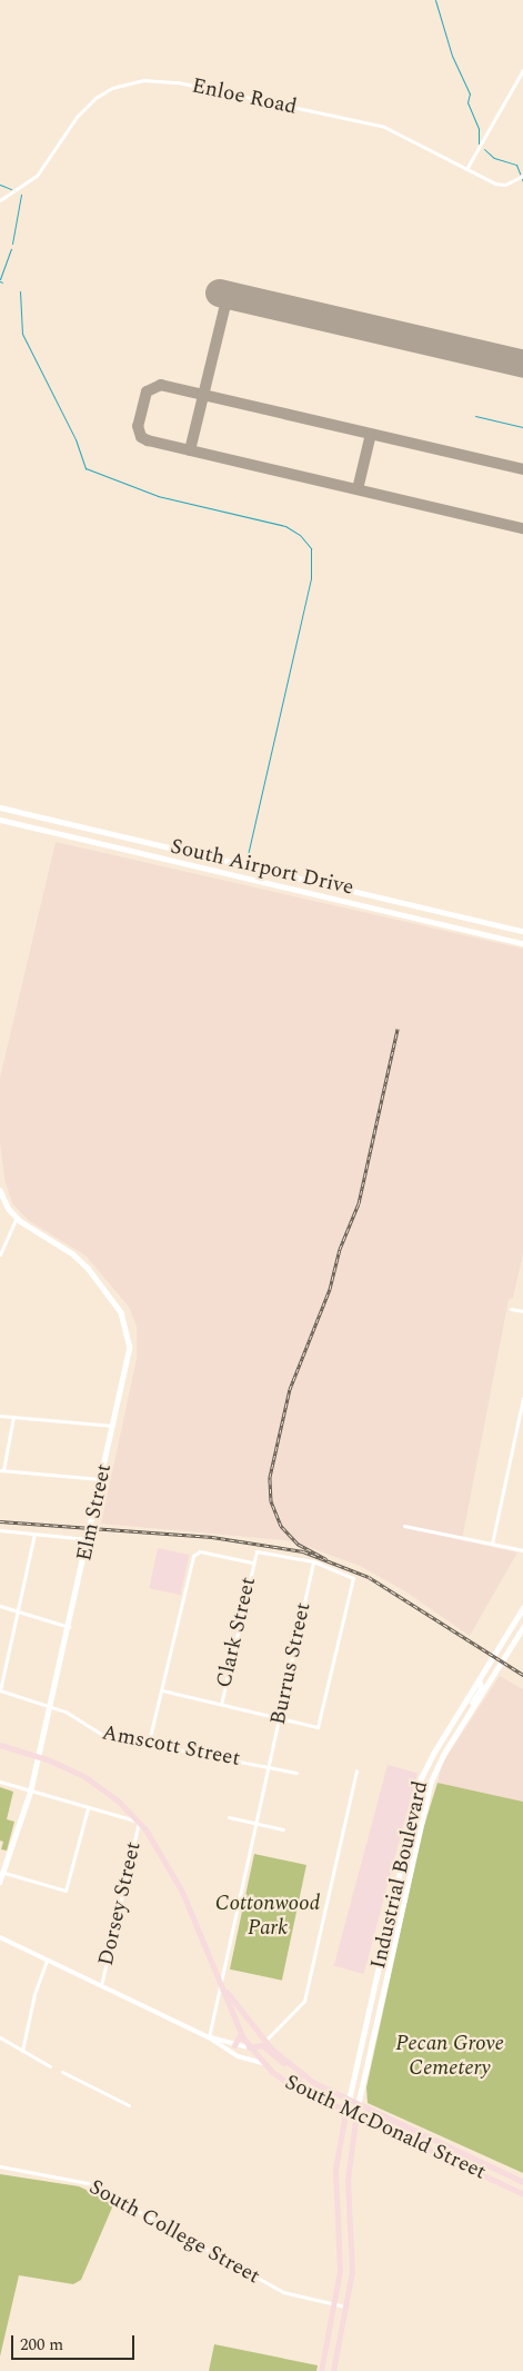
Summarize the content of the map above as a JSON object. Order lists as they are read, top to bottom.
{
  "streets": {
    "main road": [
      "South Airport Drive",
      "Elm Street",
      "Industrial Boulevard",
      "South McDonald Street"
    ],
    "street": [
      "Enloe Road",
      "Clark Street",
      "Burrus Street",
      "Amscott Street",
      "Dorsey Street",
      "South College Street"
    ]
  },
  "crossings": [
    ["Elm Street", "Amscott Street"],
    ["Elm Street", "South McDonald Street"],
    ["Burrus Street", "Amscott Street"],
    ["Burrus Street", "South McDonald Street"],
    ["Industrial Boulevard", "South McDonald Street"],
    ["Dorsey Street", "South McDonald Street"]
  ],
  "parks": ["Cottonwood Park", "Pecan Grove Cemetery"],
  "scale_bar": "200 m"
}
